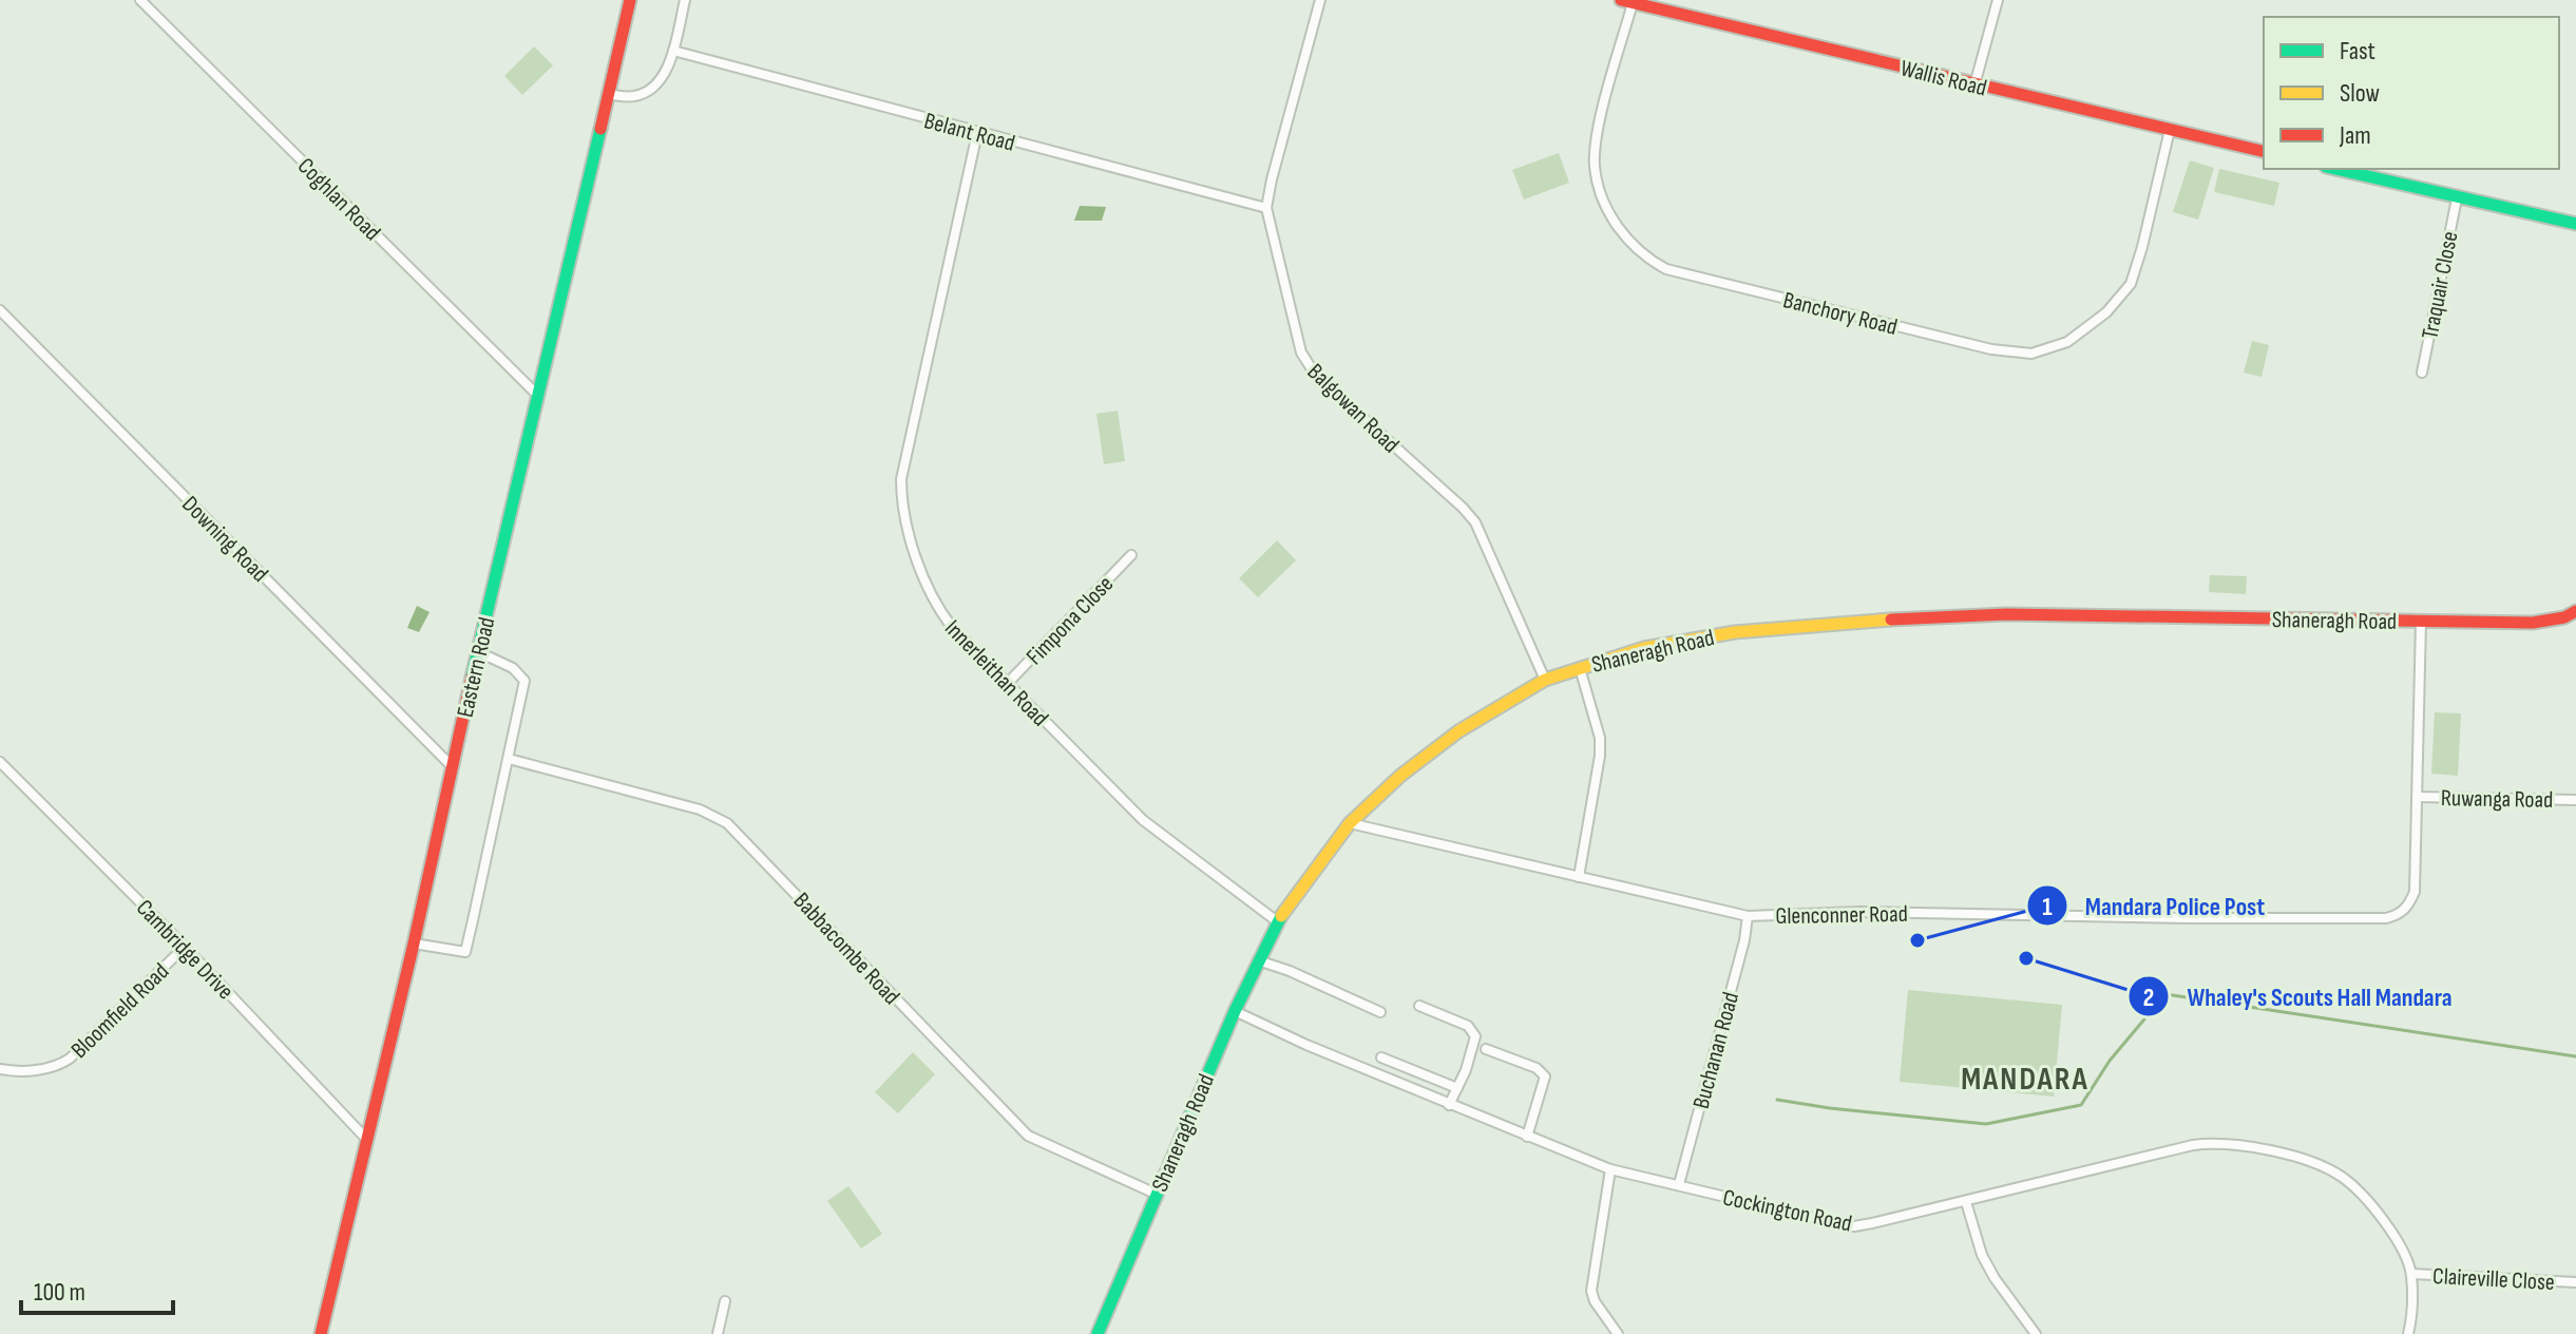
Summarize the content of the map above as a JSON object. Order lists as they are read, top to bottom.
{
  "streets": {
    "street": [
      "Wallis Road",
      "Belant Road",
      "Coghlan Road",
      "Traquair Close",
      "Banchory Road",
      "Balgowan Road",
      "Downing Road",
      "Fimpona Close",
      "Shaneragh Road",
      "Eastern Road",
      "Innerleithan Road",
      "Ruwanga Road",
      "Glenconner Road",
      "Babbacombe Road",
      "Cambridge Drive",
      "Bloomfield Road",
      "Buchanan Road",
      "Cockington Road",
      "Claireville Close"
    ]
  },
  "crossings": [
    ["Wallis Road", "Banchory Road"],
    ["Belant Road", "Balgowan Road"],
    ["Belant Road", "Innerleithan Road"],
    ["Coghlan Road", "Eastern Road"],
    ["Balgowan Road", "Shaneragh Road"],
    ["Downing Road", "Eastern Road"],
    ["Fimpona Close", "Innerleithan Road"],
    ["Shaneragh Road", "Innerleithan Road"],
    ["Shaneragh Road", "Glenconner Road"],
    ["Shaneragh Road", "Babbacombe Road"],
    ["Shaneragh Road", "Cockington Road"],
    ["Eastern Road", "Cambridge Drive"],
    ["Ruwanga Road", "Glenconner Road"],
    ["Glenconner Road", "Buchanan Road"],
    ["Cambridge Drive", "Bloomfield Road"],
    ["Buchanan Road", "Cockington Road"],
    ["Cockington Road", "Claireville Close"]
  ],
  "districts": ["MANDARA"],
  "places": ["Mandara Police Post", "Whaley's Scouts Hall Mandara"],
  "legend": ["Fast", "Slow", "Jam"],
  "scale_bar": "100 m"
}
